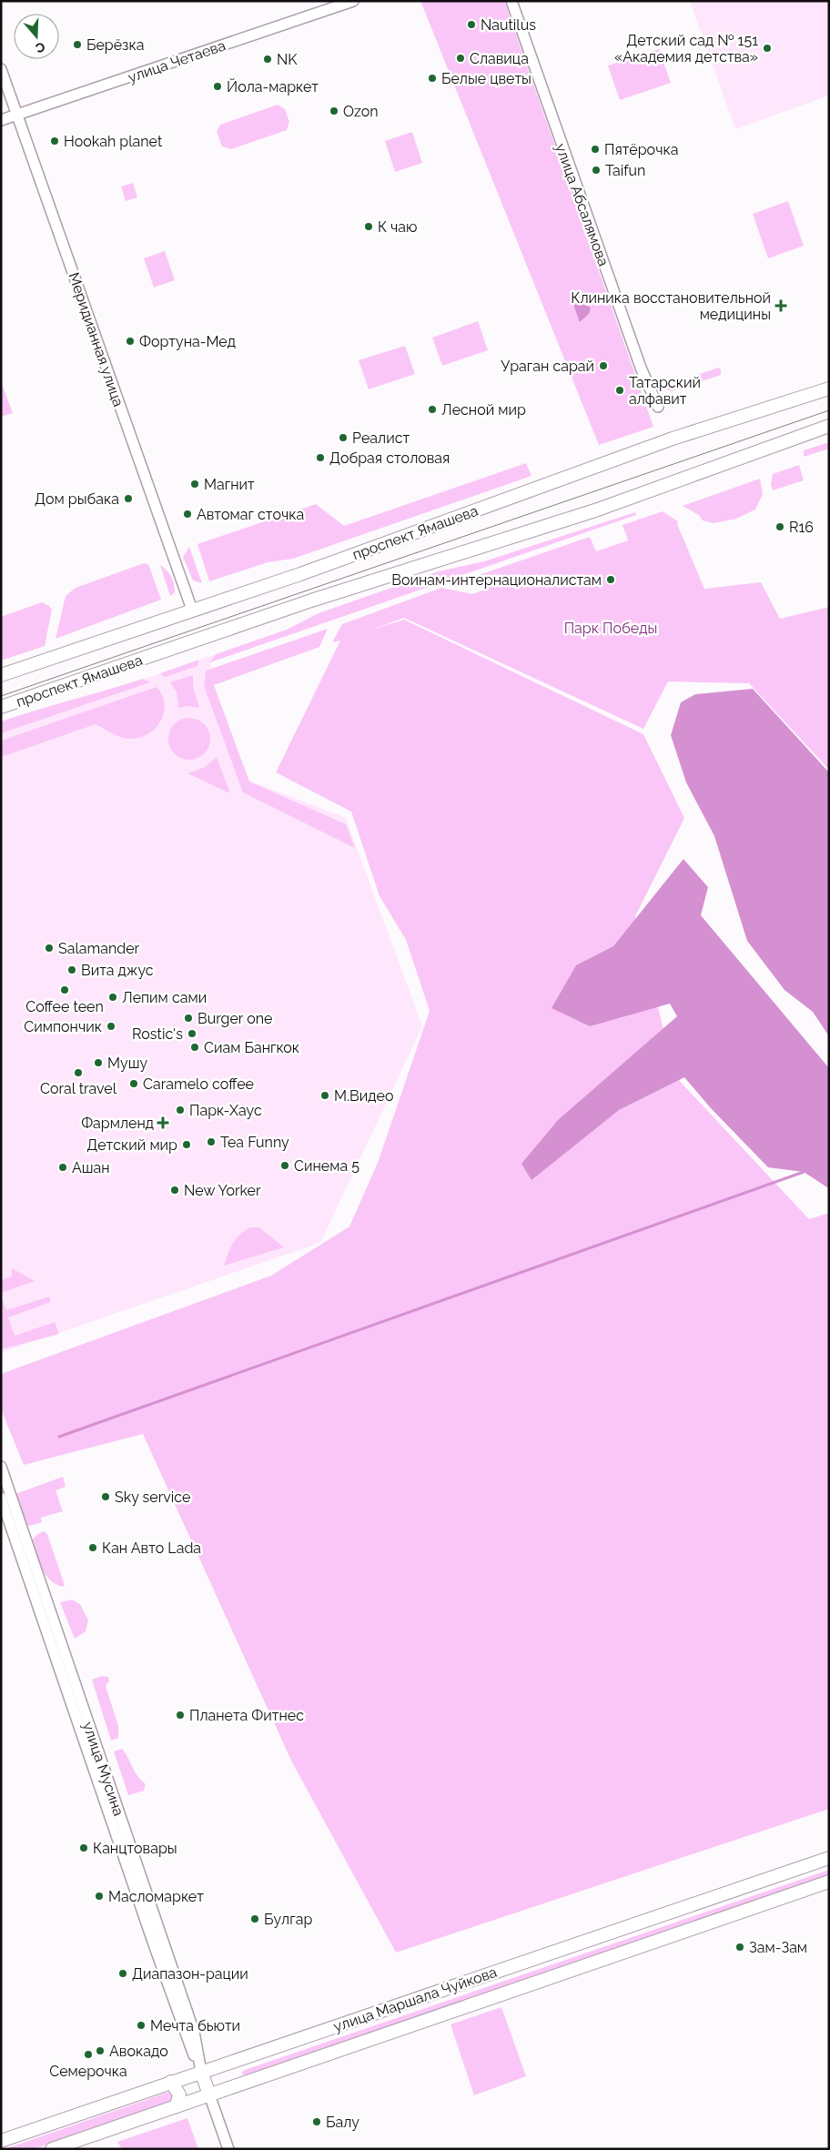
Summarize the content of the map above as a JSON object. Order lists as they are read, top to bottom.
{
  "streets": {
    "main road": ["проспект Ямашева", "улица Мусина", "улица Маршала Чуйкова"],
    "street": ["улица Четаева", "улица Абсалямова", "Меридианная улица"]
  },
  "crossings": [
    ["улица Четаева", "Меридианная улица"],
    ["Меридианная улица", "проспект Ямашева"],
    ["улица Мусина", "улица Маршала Чуйкова"]
  ],
  "parks": ["Парк Победы"],
  "places": {
    "other": [
      "Nautilus",
      "Берёзка",
      "Детский сад № 151 «Академия детства»",
      "Славица",
      "NK",
      "Белые цветы",
      "Йола-маркет",
      "Ozon",
      "Hookah planet",
      "Пятёрочка",
      "Taifun",
      "К чаю",
      "Фортуна-Мед",
      "Ураган сарай",
      "Татарский алфавит",
      "Лесной мир",
      "Реалист",
      "Добрая столовая",
      "Магнит",
      "Дом рыбака",
      "Автомаг сточка",
      "R16",
      "Воинам-интернационалистам",
      "Salamander",
      "Вита джус",
      "Coffee teen",
      "Лепим сами",
      "Burger one",
      "Симпончик",
      "Rostiс's",
      "Сиам Бангкок",
      "Мушу",
      "Coral travel",
      "Caramelo coffee",
      "М.Видео",
      "Парк-Хаус",
      "Tea Funny",
      "Детский мир",
      "Синема 5",
      "Ашан",
      "New Yorker",
      "Sky service",
      "Кан Авто Lada",
      "Планета Фитнес",
      "Канцтовары",
      "Масломаркет",
      "Булгар",
      "Зам-Зам",
      "Диапазон-рации",
      "Мечта бьюти",
      "Авокадо",
      "Семерочка",
      "Балу"
    ],
    "health": ["Клиника восстановительной медицины", "Фармленд"]
  },
  "north": "bottom"
}
